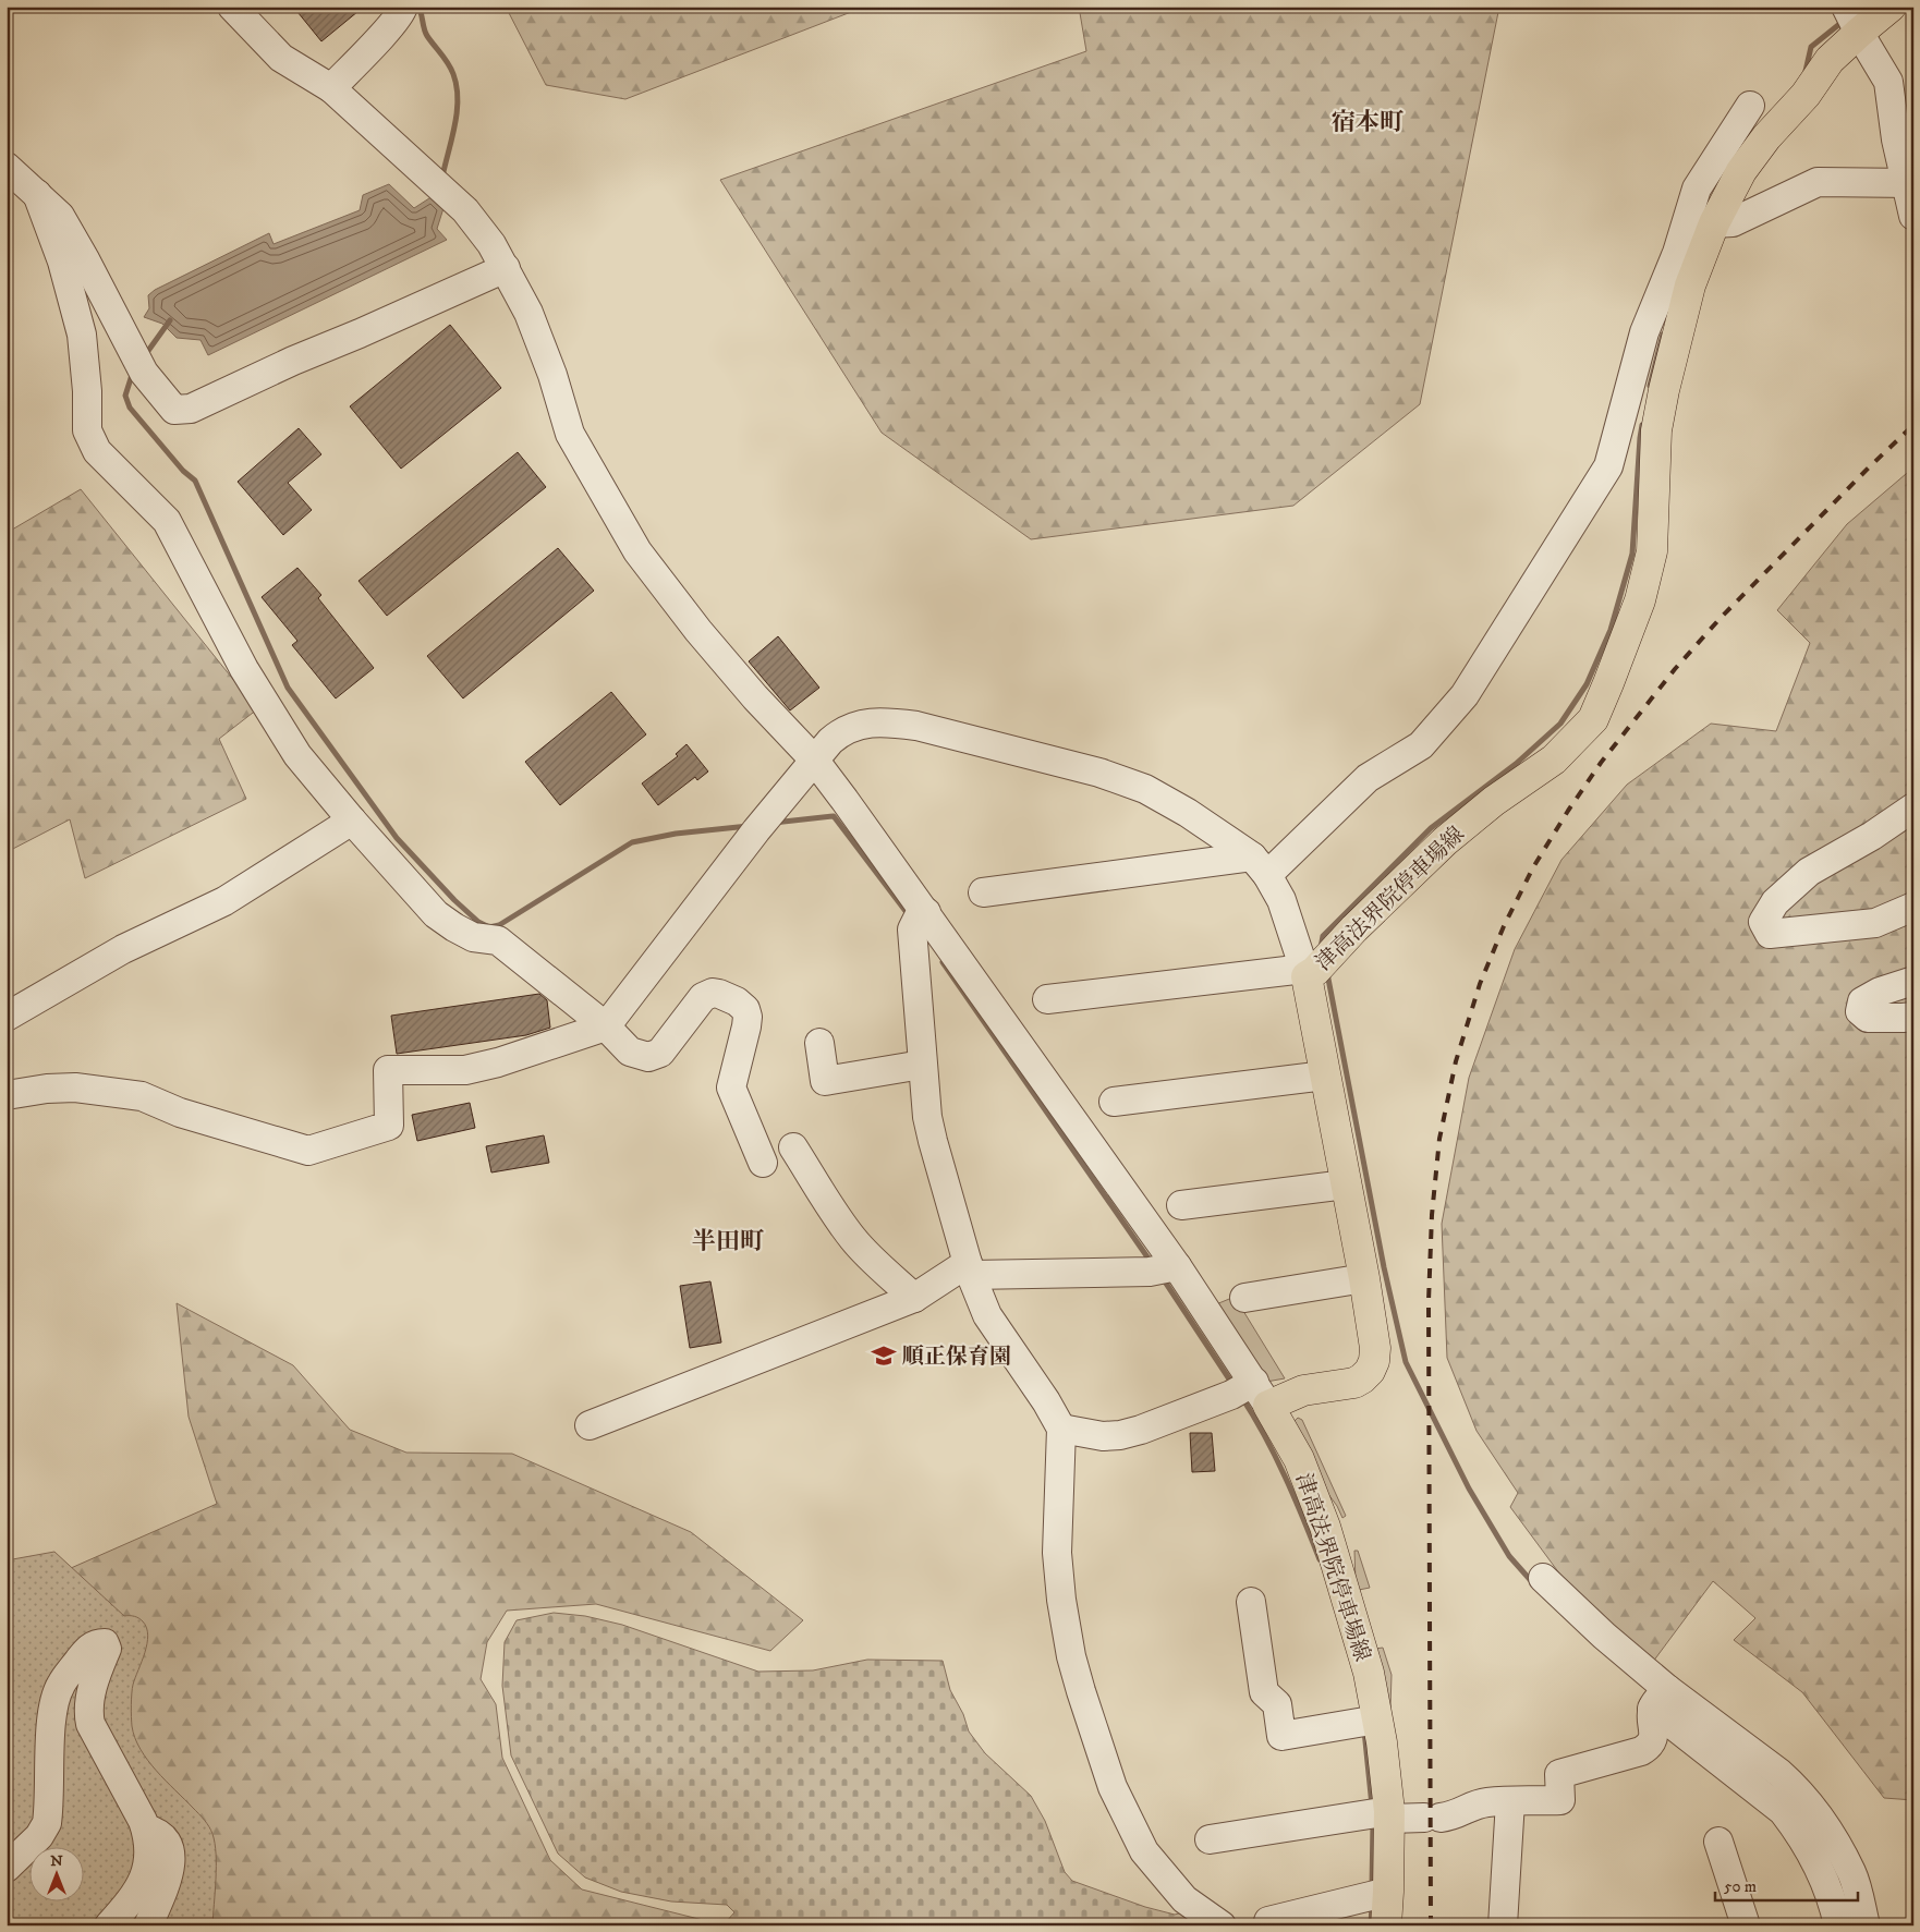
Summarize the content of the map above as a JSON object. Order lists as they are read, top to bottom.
{
  "streets": {
    "main road": ["津高法界院停車場線"]
  },
  "districts": ["宿本町", "半田町"],
  "places": {
    "school or university": ["順正保育園"]
  },
  "scale_bar": "50 m",
  "north": "top"
}
